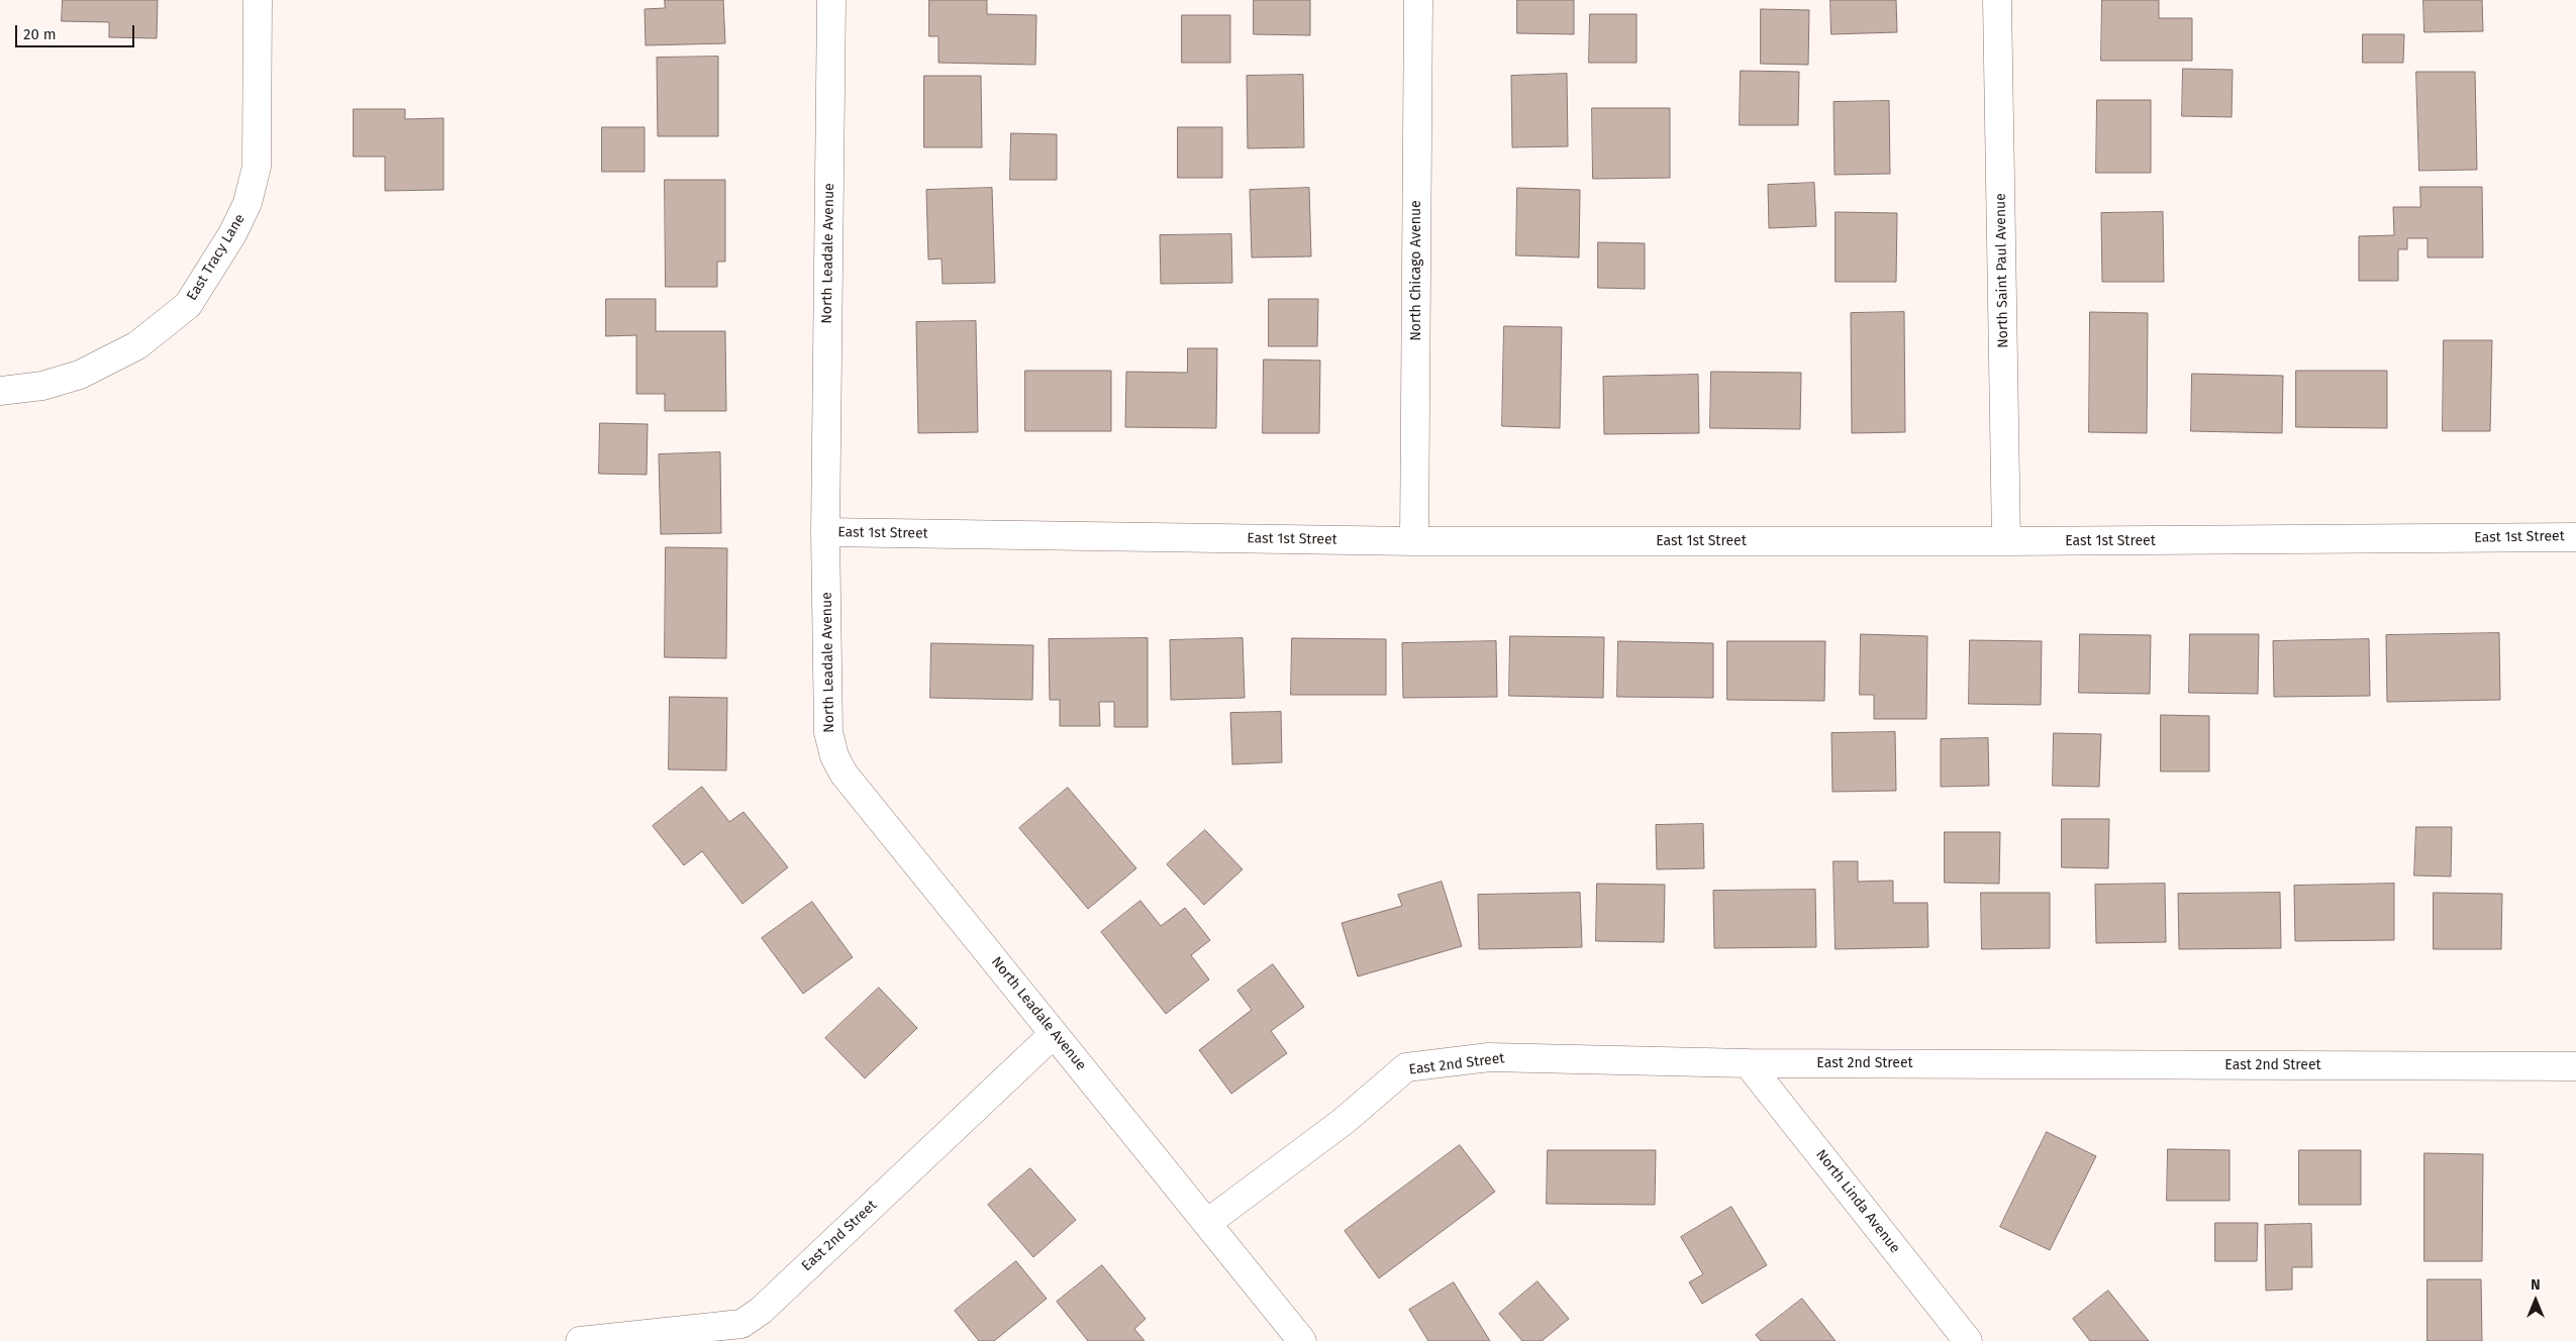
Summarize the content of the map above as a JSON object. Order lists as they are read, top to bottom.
{
  "streets": {
    "street": [
      "North Leadale Avenue",
      "East Tracy Lane",
      "North Chicago Avenue",
      "North Saint Paul Avenue",
      "East 1st Street",
      "East 2nd Street",
      "North Linda Avenue"
    ]
  },
  "crossings": [
    ["North Leadale Avenue", "East 1st Street"],
    ["North Leadale Avenue", "East 2nd Street"],
    ["North Chicago Avenue", "East 1st Street"],
    ["North Saint Paul Avenue", "East 1st Street"],
    ["East 2nd Street", "North Linda Avenue"]
  ],
  "scale_bar": "20 m",
  "north": "top"
}
